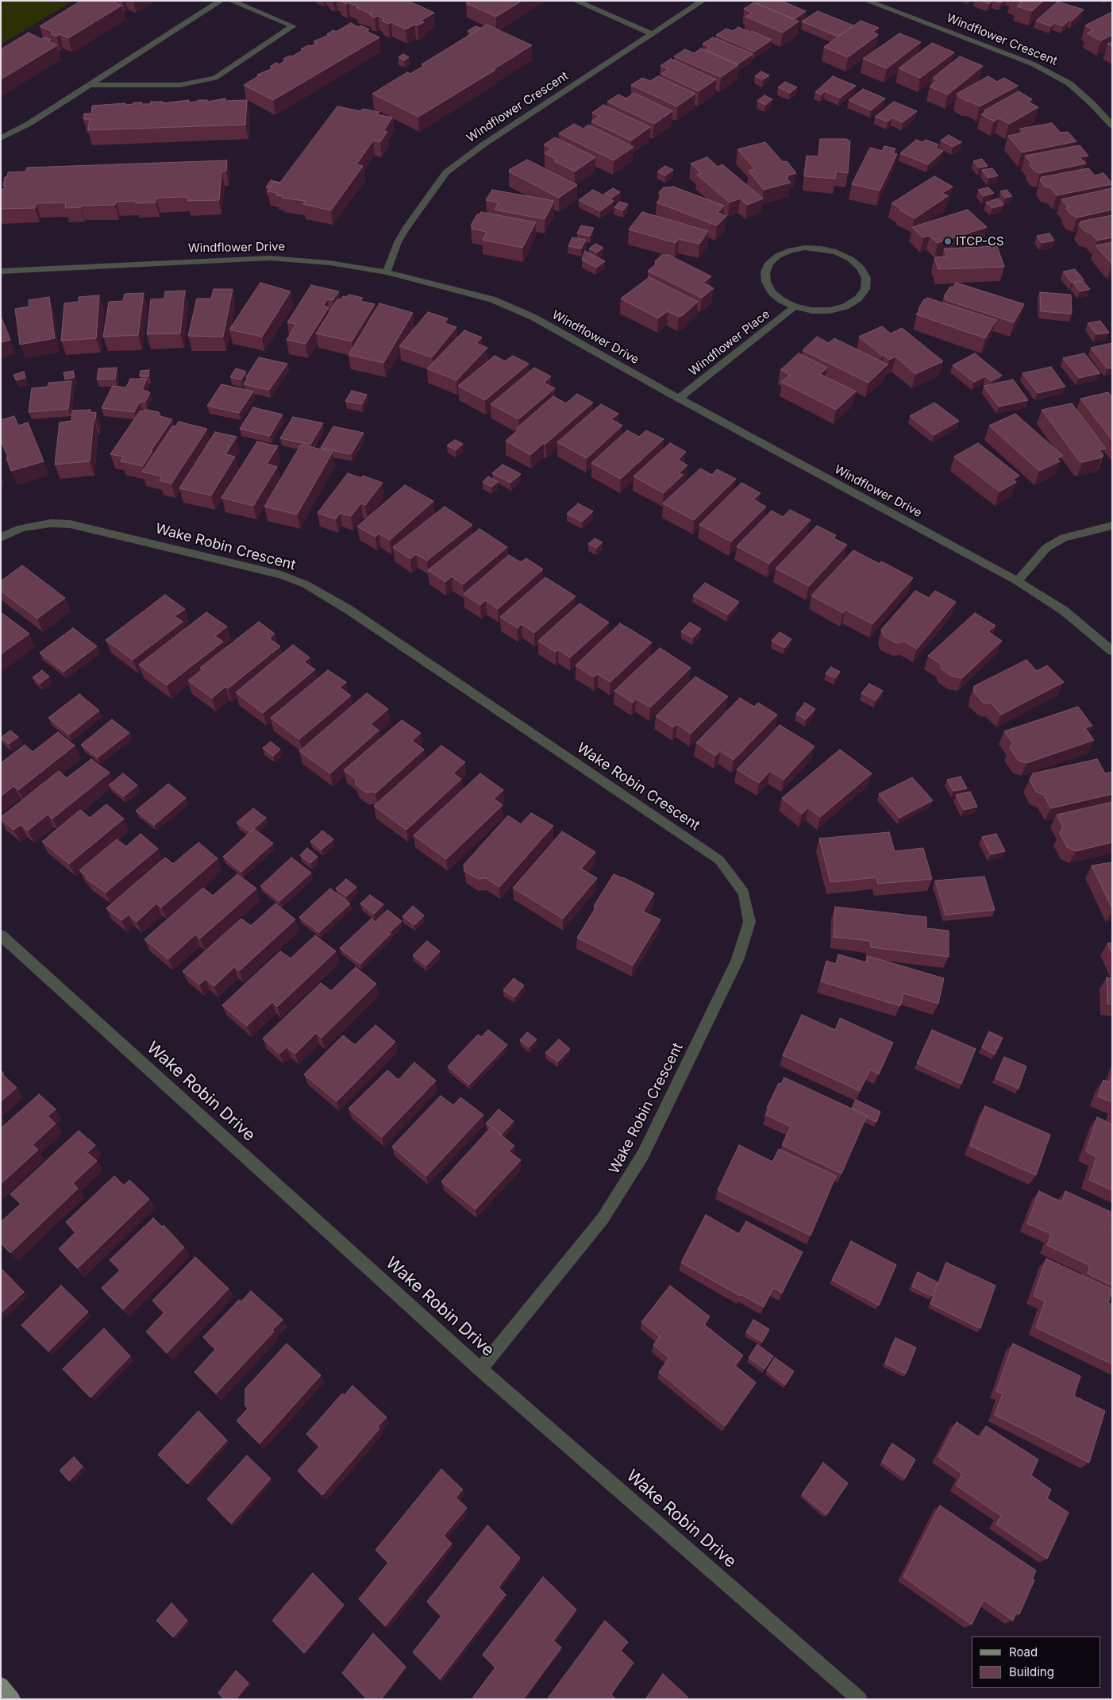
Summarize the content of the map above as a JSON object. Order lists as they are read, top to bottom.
{
  "streets": {
    "street": [
      "Windflower Crescent",
      "Windflower Drive",
      "Windflower Place",
      "Wake Robin Crescent",
      "Wake Robin Drive"
    ]
  },
  "crossings": [
    ["Windflower Crescent", "Windflower Drive"],
    ["Windflower Drive", "Windflower Place"],
    ["Wake Robin Crescent", "Wake Robin Drive"]
  ],
  "places": ["ITCP-CS"],
  "legend": ["Road", "Building"]
}
